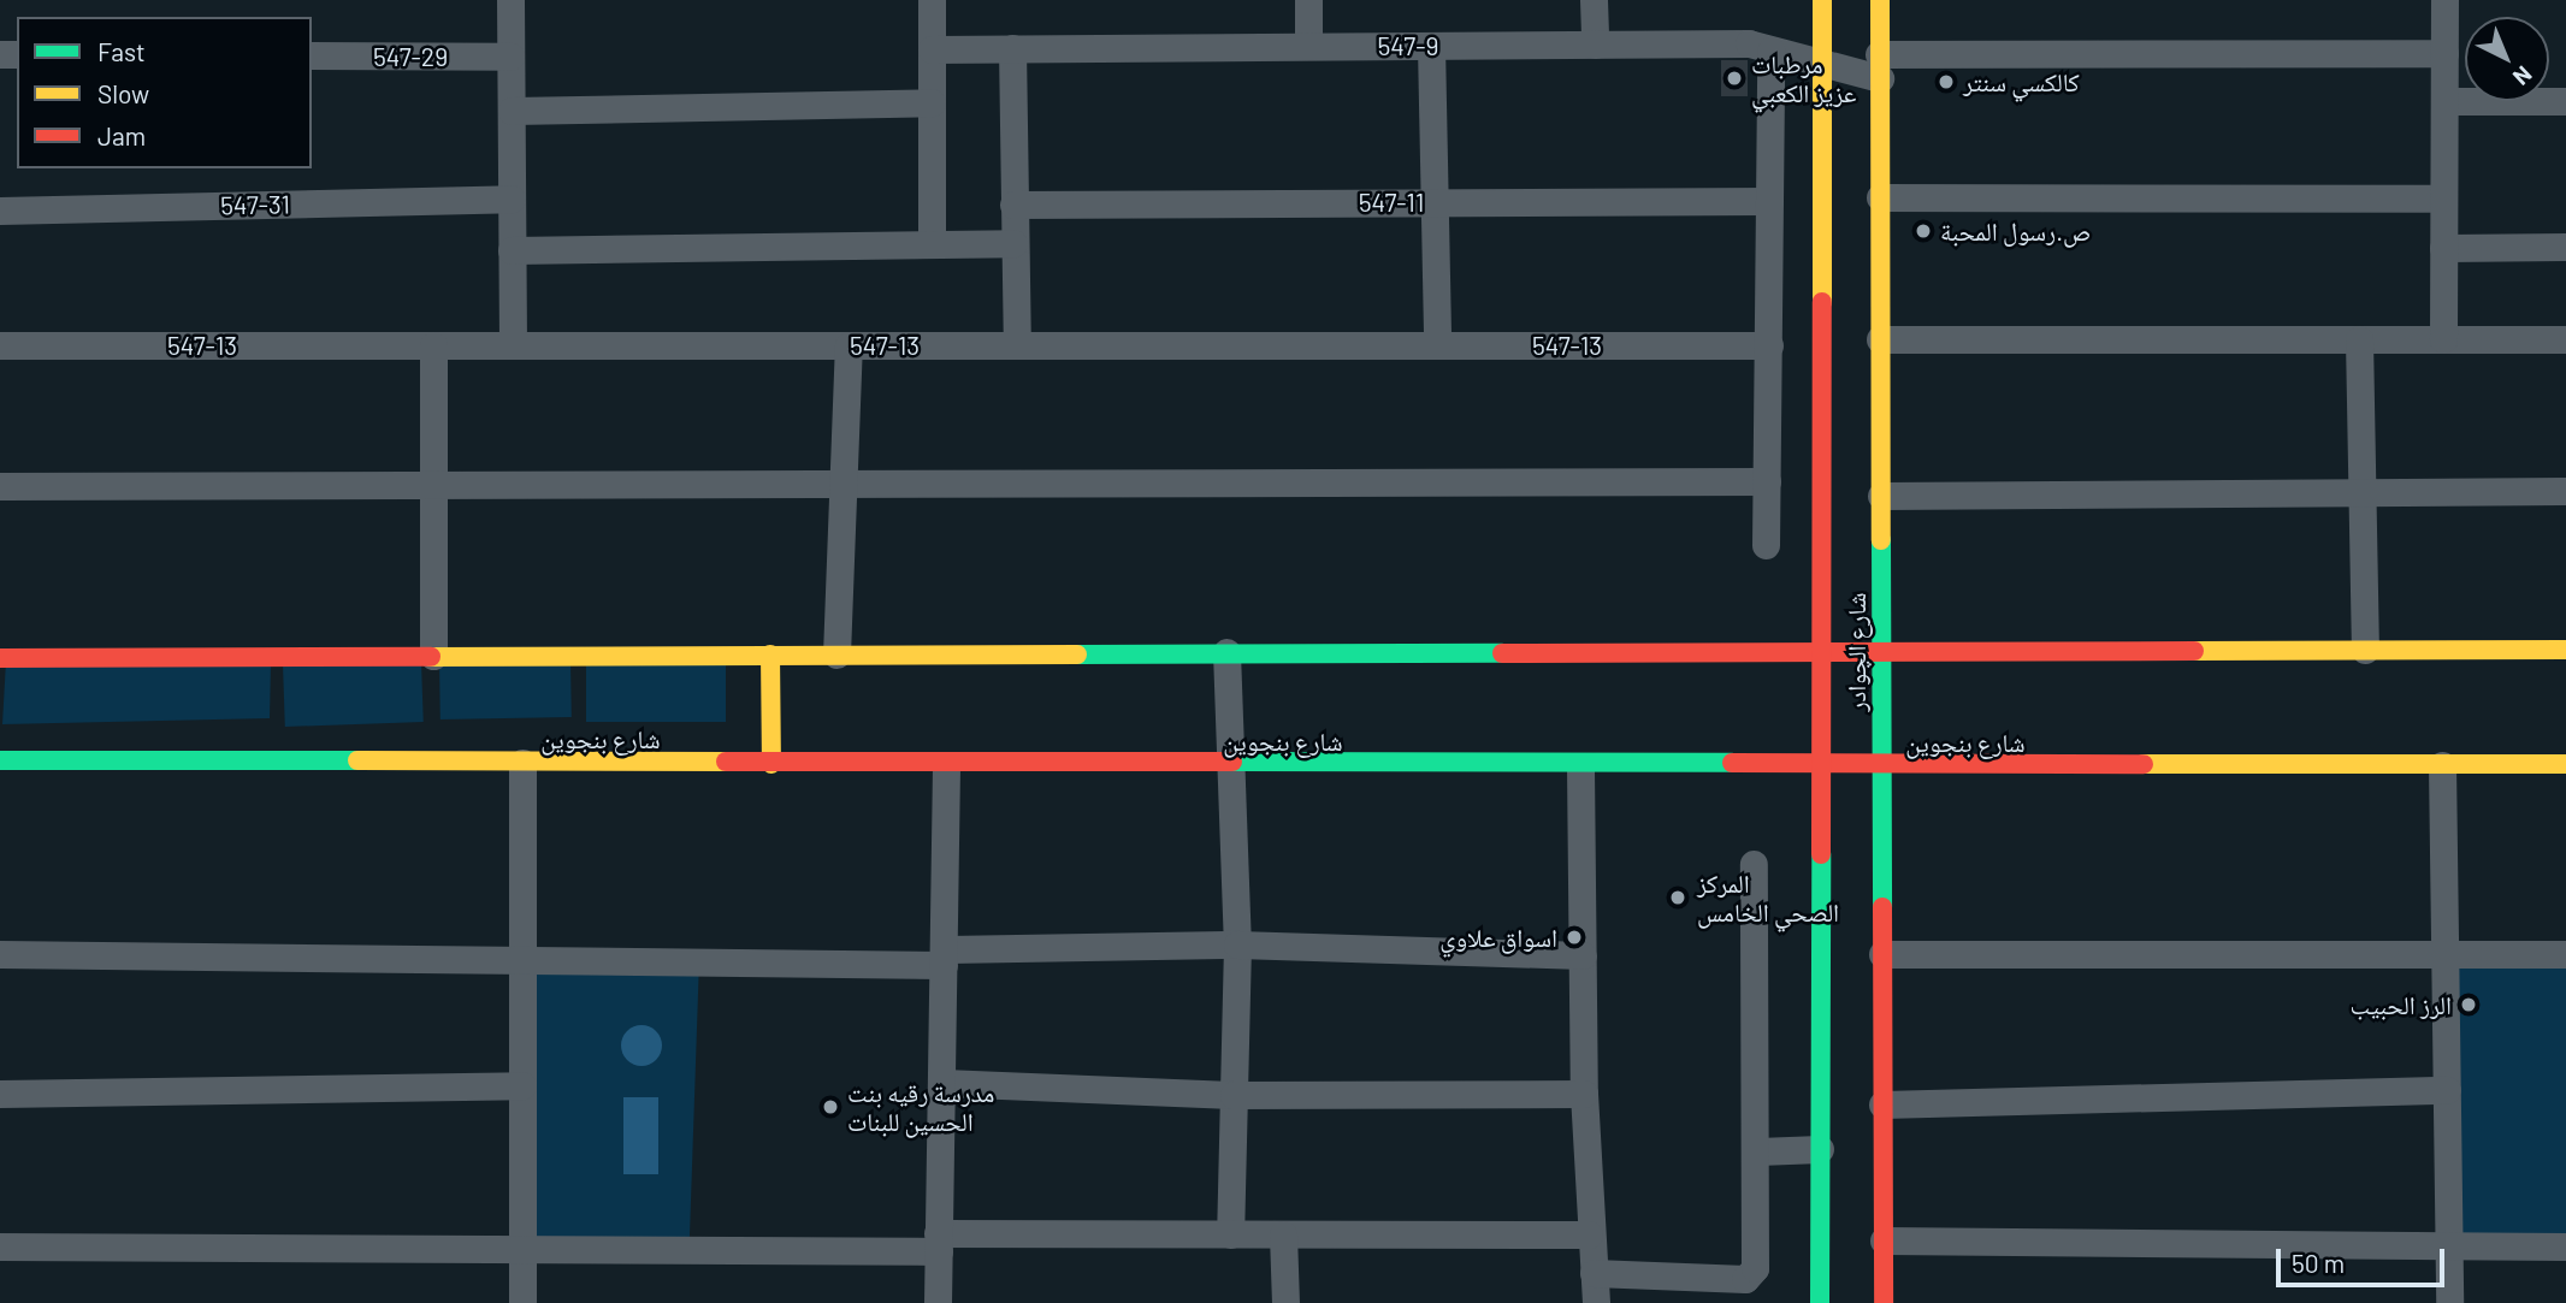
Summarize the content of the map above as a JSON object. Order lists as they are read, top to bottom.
{
  "streets": {
    "street": [
      "547-9",
      "547-29",
      "547-11",
      "547-31",
      "547-13",
      "شارع الچوادر",
      "شارع بنجوين"
    ]
  },
  "crossings": [
    ["547-9", "شارع الچوادر"],
    ["شارع الچوادر", "شارع بنجوين"]
  ],
  "places": [
    "مرطبات عزيز الكعبي",
    "كالكسي سنتر",
    "ص.رسول المحبة",
    "المركز الصحي الخامس",
    "اسواق علاوي",
    "الرز الحبيب",
    "مدرسة رقيه بنت الحسين للبنات"
  ],
  "legend": ["Fast", "Slow", "Jam"],
  "scale_bar": "50 m",
  "north": "bottom right"
}
